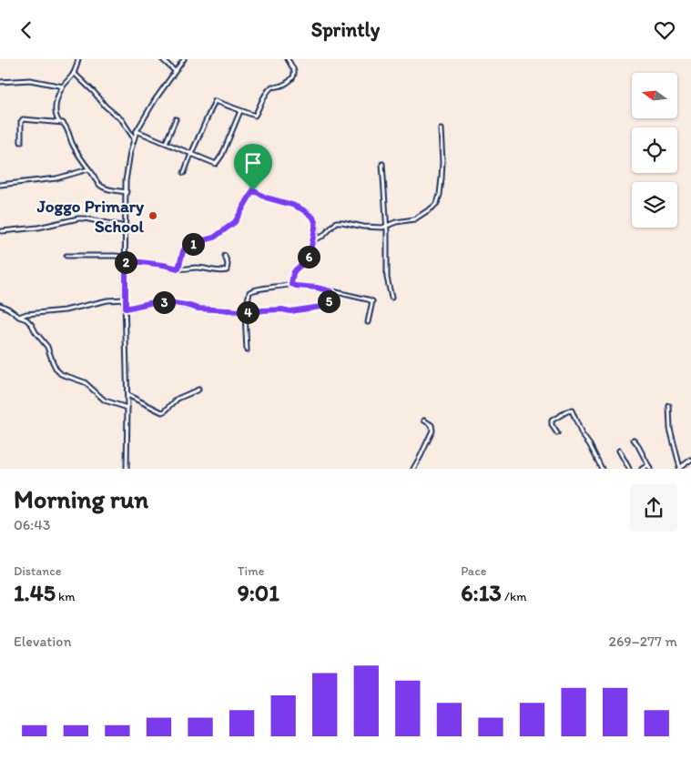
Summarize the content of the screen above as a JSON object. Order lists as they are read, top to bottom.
{
  "places": ["Joggo Primary School"],
  "north": "left",
  "page": {
    "header": "Sprintly",
    "pins": [
      "1",
      "6",
      "2",
      "5",
      "3",
      "4"
    ],
    "heading": ["Morning run", "06:43"],
    "stats": [
      ["Distance", "1.45 km"],
      ["Time", "9:01"],
      ["Pace", "6:13 /km"]
    ],
    "chart": ["Elevation", "269–277 m"]
  }
}
